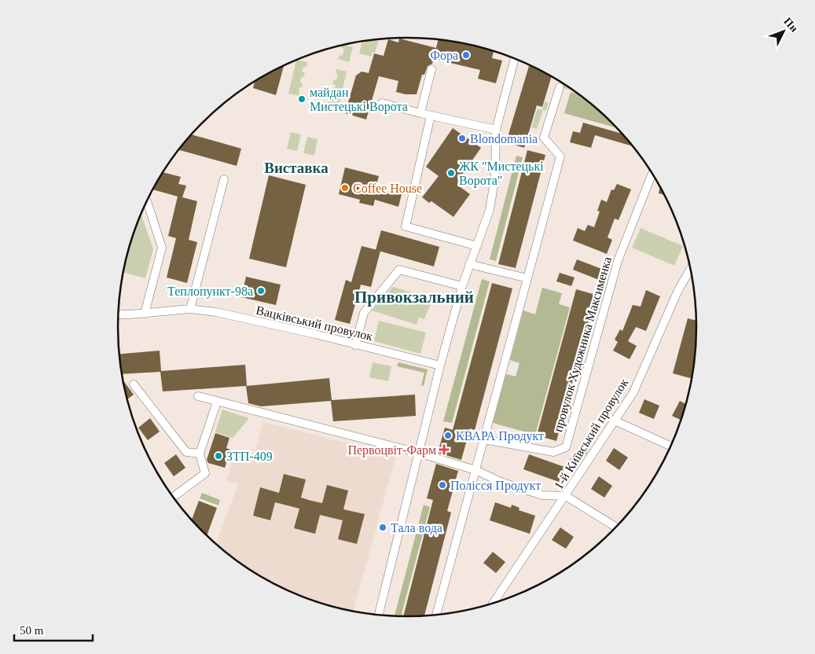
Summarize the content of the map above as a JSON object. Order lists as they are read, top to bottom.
{
  "streets": {
    "street": ["Вацківський провулок", "провулок Художника Максименка", "1-й Київський провулок"]
  },
  "districts": ["Виставка", "Привокзальний"],
  "places": {
    "other": [
      "Фора",
      "майдан Мистецькі Ворота",
      "Blondomania",
      "ЖК \"Мистецькі Ворота\"",
      "Coffee House",
      "Теплопункт-98а",
      "КВАРА Продукт",
      "ЗТП-409",
      "Полісся Продукт",
      "Тала вода"
    ],
    "health": ["Первоцвіт-Фарм"]
  },
  "scale_bar": "50 m",
  "north": "top right"
}
